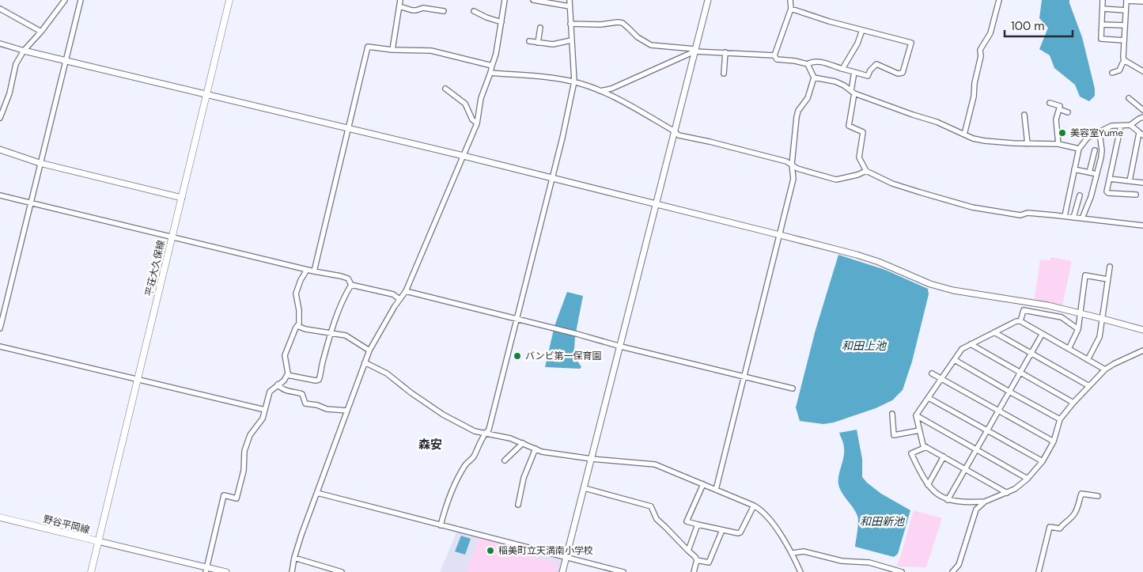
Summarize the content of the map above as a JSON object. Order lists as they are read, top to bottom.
{
  "streets": {
    "main road": ["平荘大久保線", "野谷平岡線"]
  },
  "crossings": [
    ["平荘大久保線", "野谷平岡線"]
  ],
  "districts": ["森安"],
  "water": ["和田上池", "和田新池"],
  "places": ["美容室Yume", "バンビ第一保育園", "稲美町立天満南小学校"],
  "scale_bar": "100 m"
}
